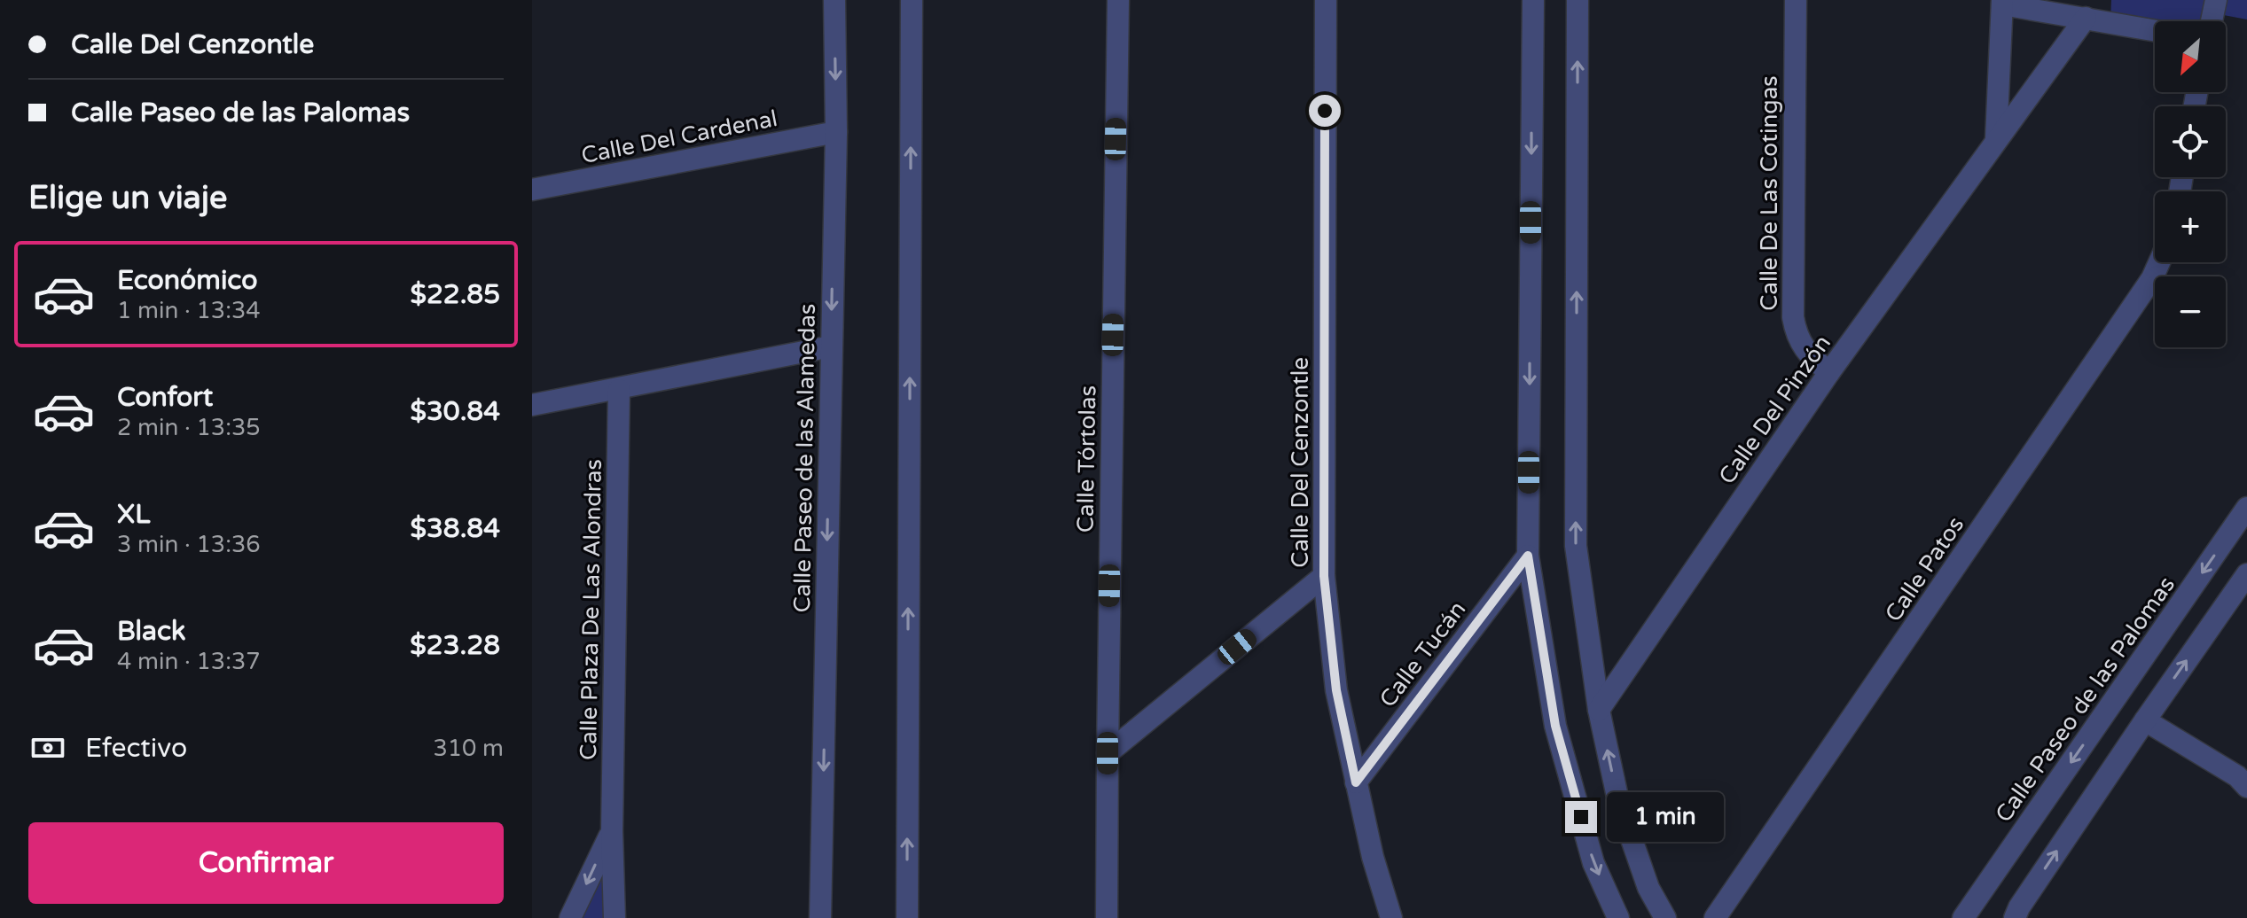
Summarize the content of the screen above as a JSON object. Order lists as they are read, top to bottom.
{
  "streets": {
    "street": [
      "Calle Del Cardenal",
      "Calle De Las Cotingas",
      "Calle Del Pinzón",
      "Calle Paseo de las Alamedas",
      "Calle Tórtolas",
      "Calle Del Cenzontle",
      "Calle Patos",
      "Calle Plaza De Las Alondras",
      "Calle Tucán",
      "Calle Paseo de las Palomas"
    ]
  },
  "crossings": [
    ["Calle Del Cardenal", "Calle Paseo de las Alamedas"],
    ["Calle De Las Cotingas", "Calle Del Pinzón"],
    ["Calle Del Cenzontle", "Calle Tucán"]
  ],
  "north": "bottom left",
  "page": {
    "banner": ["Calle Del Cenzontle", "Calle Paseo de las Palomas"],
    "map_buttons": ["+", "−"],
    "heading": "Elige un viaje",
    "list": [
      {
        "name": "Económico",
        "note": "1 min · 13:34",
        "value": "$22.85"
      },
      {
        "name": "Confort",
        "note": "2 min · 13:35",
        "value": "$30.84"
      },
      {
        "name": "XL",
        "note": "3 min · 13:36",
        "value": "$38.84"
      },
      {
        "name": "Black",
        "note": "4 min · 13:37",
        "value": "$23.28"
      }
    ],
    "pay": ["Efectivo", "310 m"],
    "bubble": "1 min",
    "buttons": "Confirmar"
  }
}
